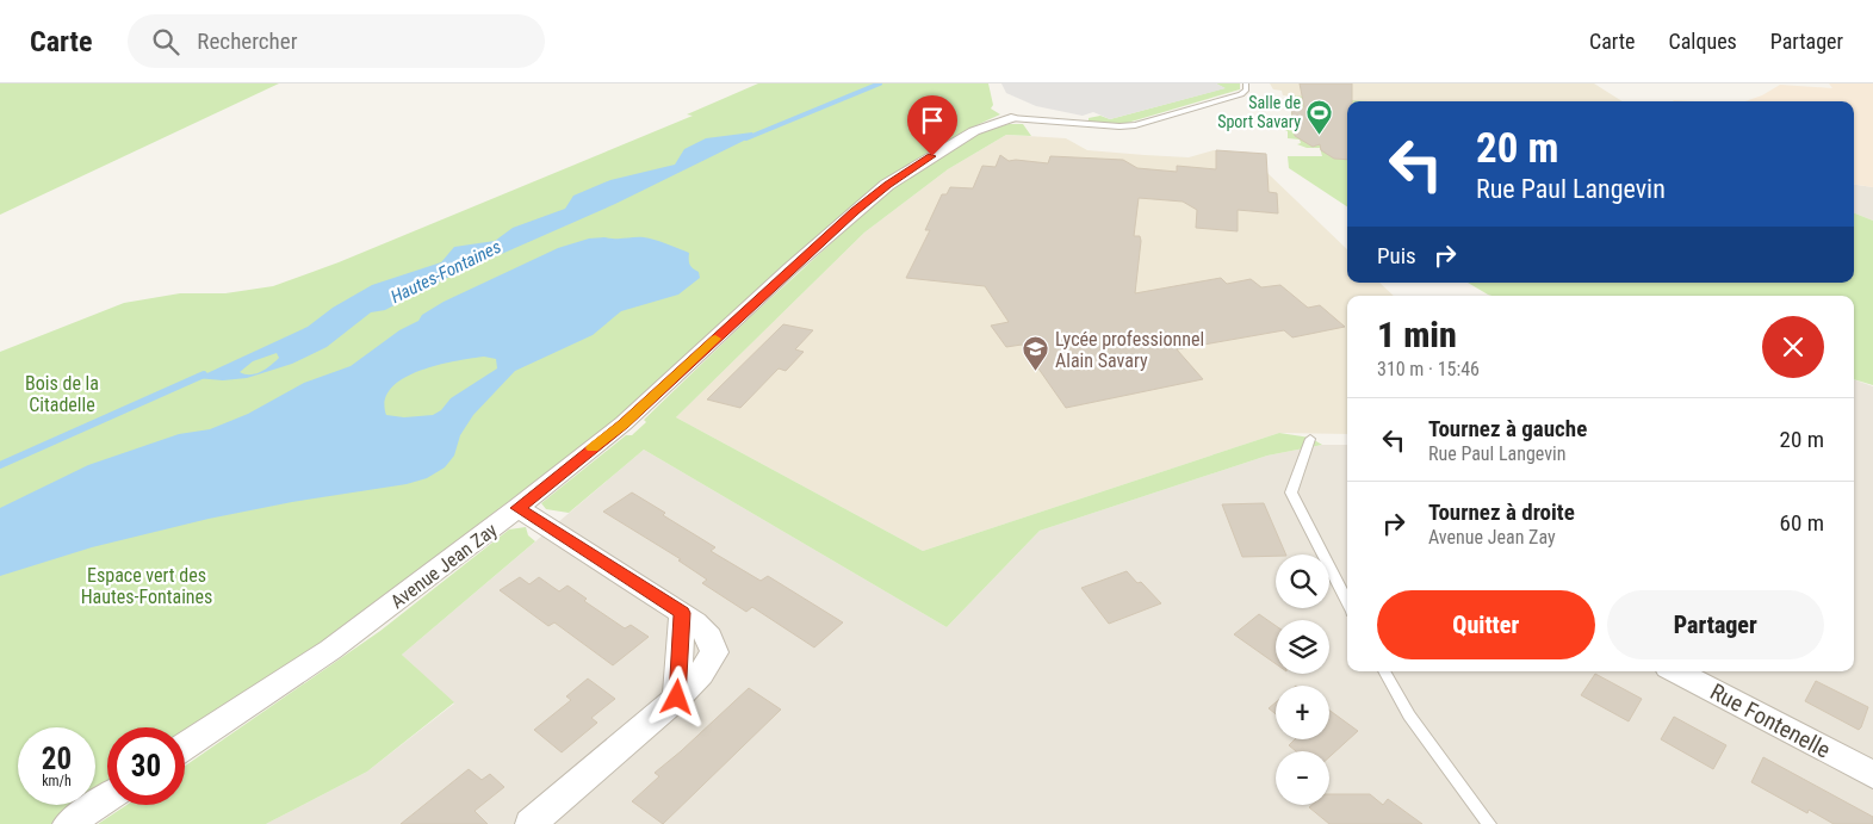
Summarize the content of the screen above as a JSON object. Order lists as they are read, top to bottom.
{
  "streets": {
    "street": ["Avenue Jean Zay", "Rue Fontenelle"]
  },
  "water": ["Hautes-Fontaines"],
  "parks": ["Bois de la Citadelle", "Espace vert des Hautes-Fontaines"],
  "places": {
    "sports": ["Salle de Sport Savary"],
    "school or university": ["Lycée professionnel Alain Savary"]
  },
  "page": {
    "header": "Carte",
    "search": "Rechercher",
    "nav": ["Carte", "Calques", "Partager"],
    "turn": ["20 m", "Rue Paul Langevin"],
    "then": "Puis",
    "heading": ["1 min", "310 m · 15:46"],
    "list": [
      {
        "name": "Tournez à gauche",
        "note": "Rue Paul Langevin",
        "value": "20 m"
      },
      {
        "name": "Tournez à droite",
        "note": "Avenue Jean Zay",
        "value": "60 m"
      }
    ],
    "map_buttons": ["+", "−"],
    "buttons": ["Quitter", "Partager"],
    "speed": "20 km/h",
    "limit": "30"
  }
}
